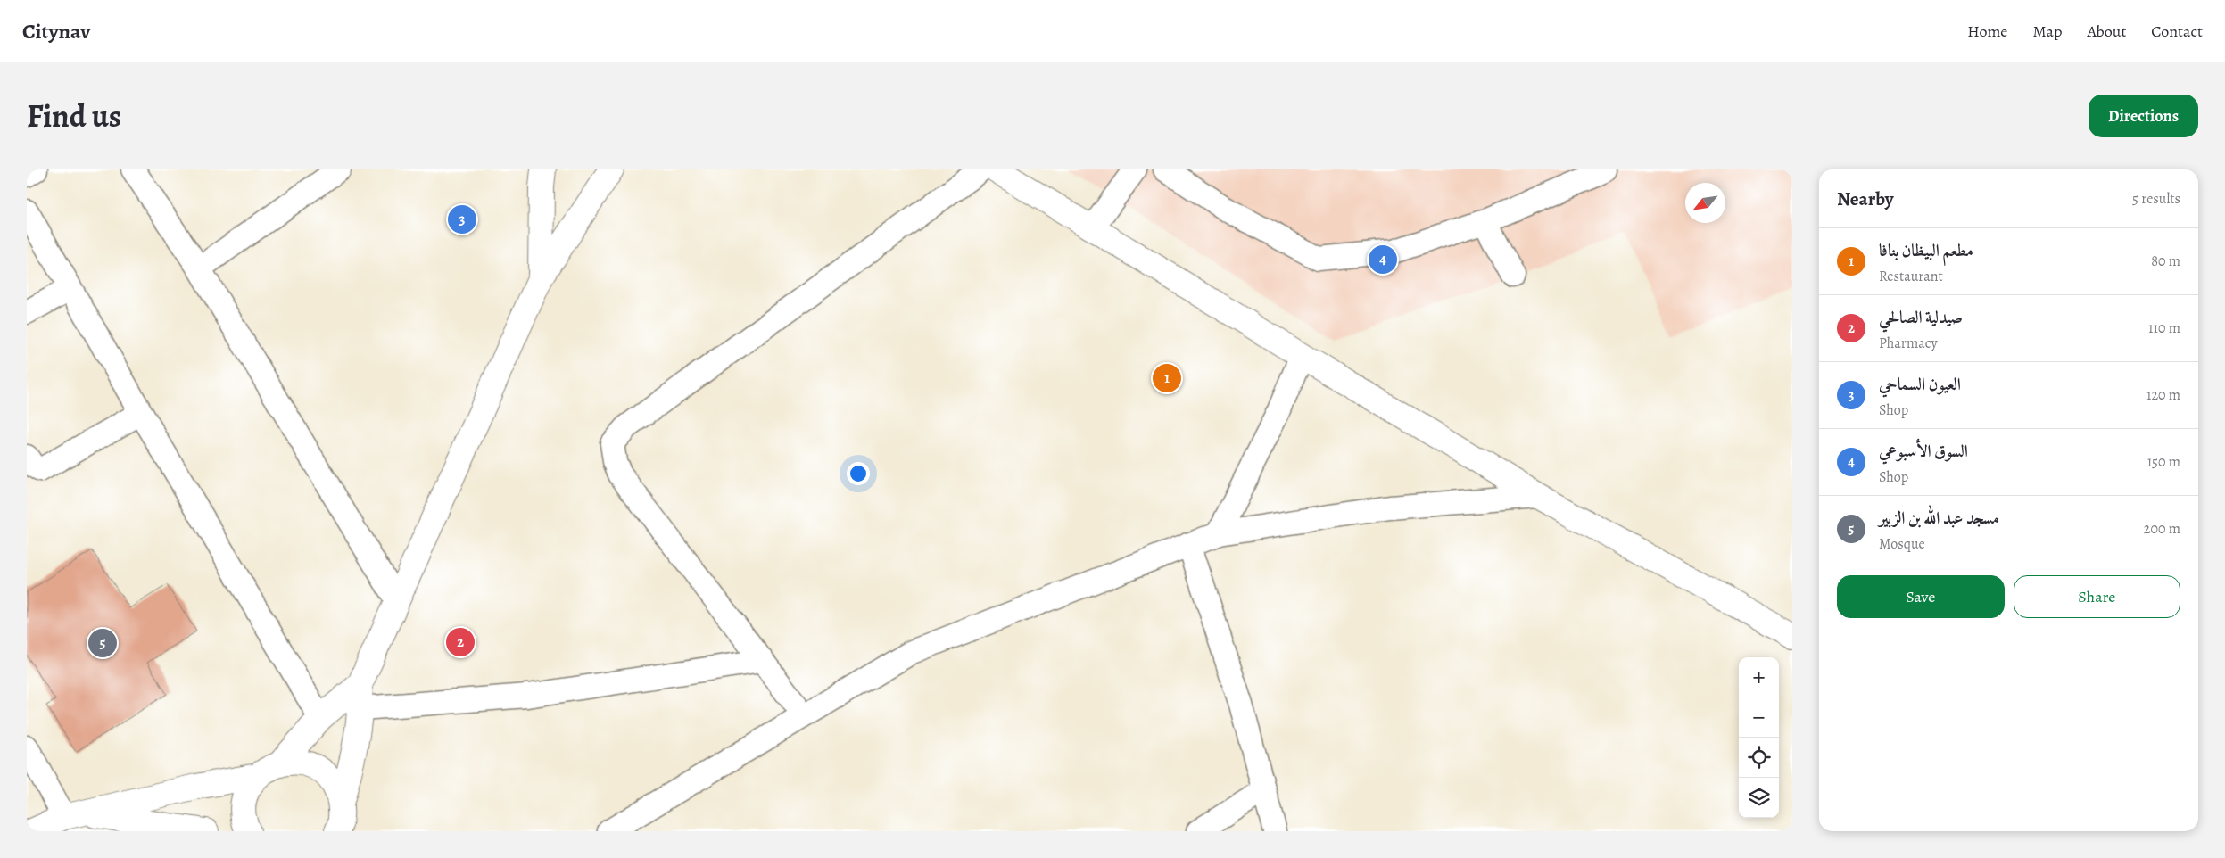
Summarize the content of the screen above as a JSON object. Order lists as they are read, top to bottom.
{
  "north": "bottom left",
  "page": {
    "header": "Citynav",
    "nav": [
      "Home",
      "Map",
      "About",
      "Contact"
    ],
    "title": "Find us",
    "buttons": [
      "Directions",
      ["Save", "Share"]
    ],
    "heading": ["Nearby", "5 results"],
    "pins": [
      "3",
      "4",
      "1",
      "2",
      "5"
    ],
    "list": [
      {
        "mark": "1",
        "name": "مطعم البيظان بنافا",
        "note": "Restaurant",
        "value": "80 m"
      },
      {
        "mark": "2",
        "name": "صيدلية الصالحي",
        "note": "Pharmacy",
        "value": "110 m"
      },
      {
        "mark": "3",
        "name": "العيون السماحي",
        "note": "Shop",
        "value": "120 m"
      },
      {
        "mark": "4",
        "name": "السوق الأسبوعي",
        "note": "Shop",
        "value": "150 m"
      },
      {
        "mark": "5",
        "name": "مسجد عبد الله بن الزبير",
        "note": "Mosque",
        "value": "200 m"
      }
    ],
    "map_buttons": ["+", "−"]
  }
}
